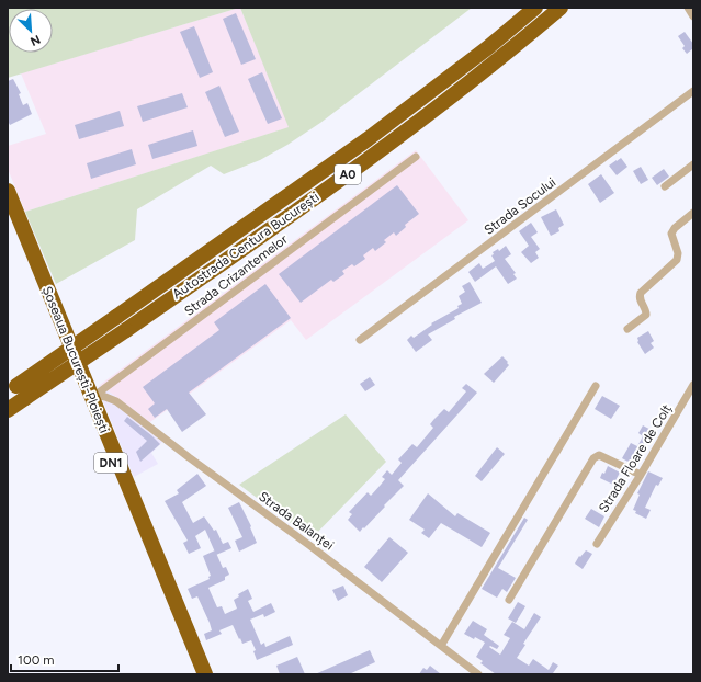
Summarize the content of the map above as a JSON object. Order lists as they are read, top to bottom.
{
  "streets": {
    "highway": [
      "A0",
      "Autostrada Centura București",
      "Șoseaua București-Ploiești",
      "DN1"
    ],
    "street": [
      "Strada Socului",
      "Strada Crizantemelor",
      "Strada Floare de Colț",
      "Strada Balanței"
    ]
  },
  "crossings": [
    ["Strada Crizantemelor", "Șoseaua București-Ploiești"],
    ["Strada Crizantemelor", "Strada Balanței"],
    ["Șoseaua București-Ploiești", "Strada Balanței"]
  ],
  "scale_bar": "100 m",
  "north": "bottom right"
}
